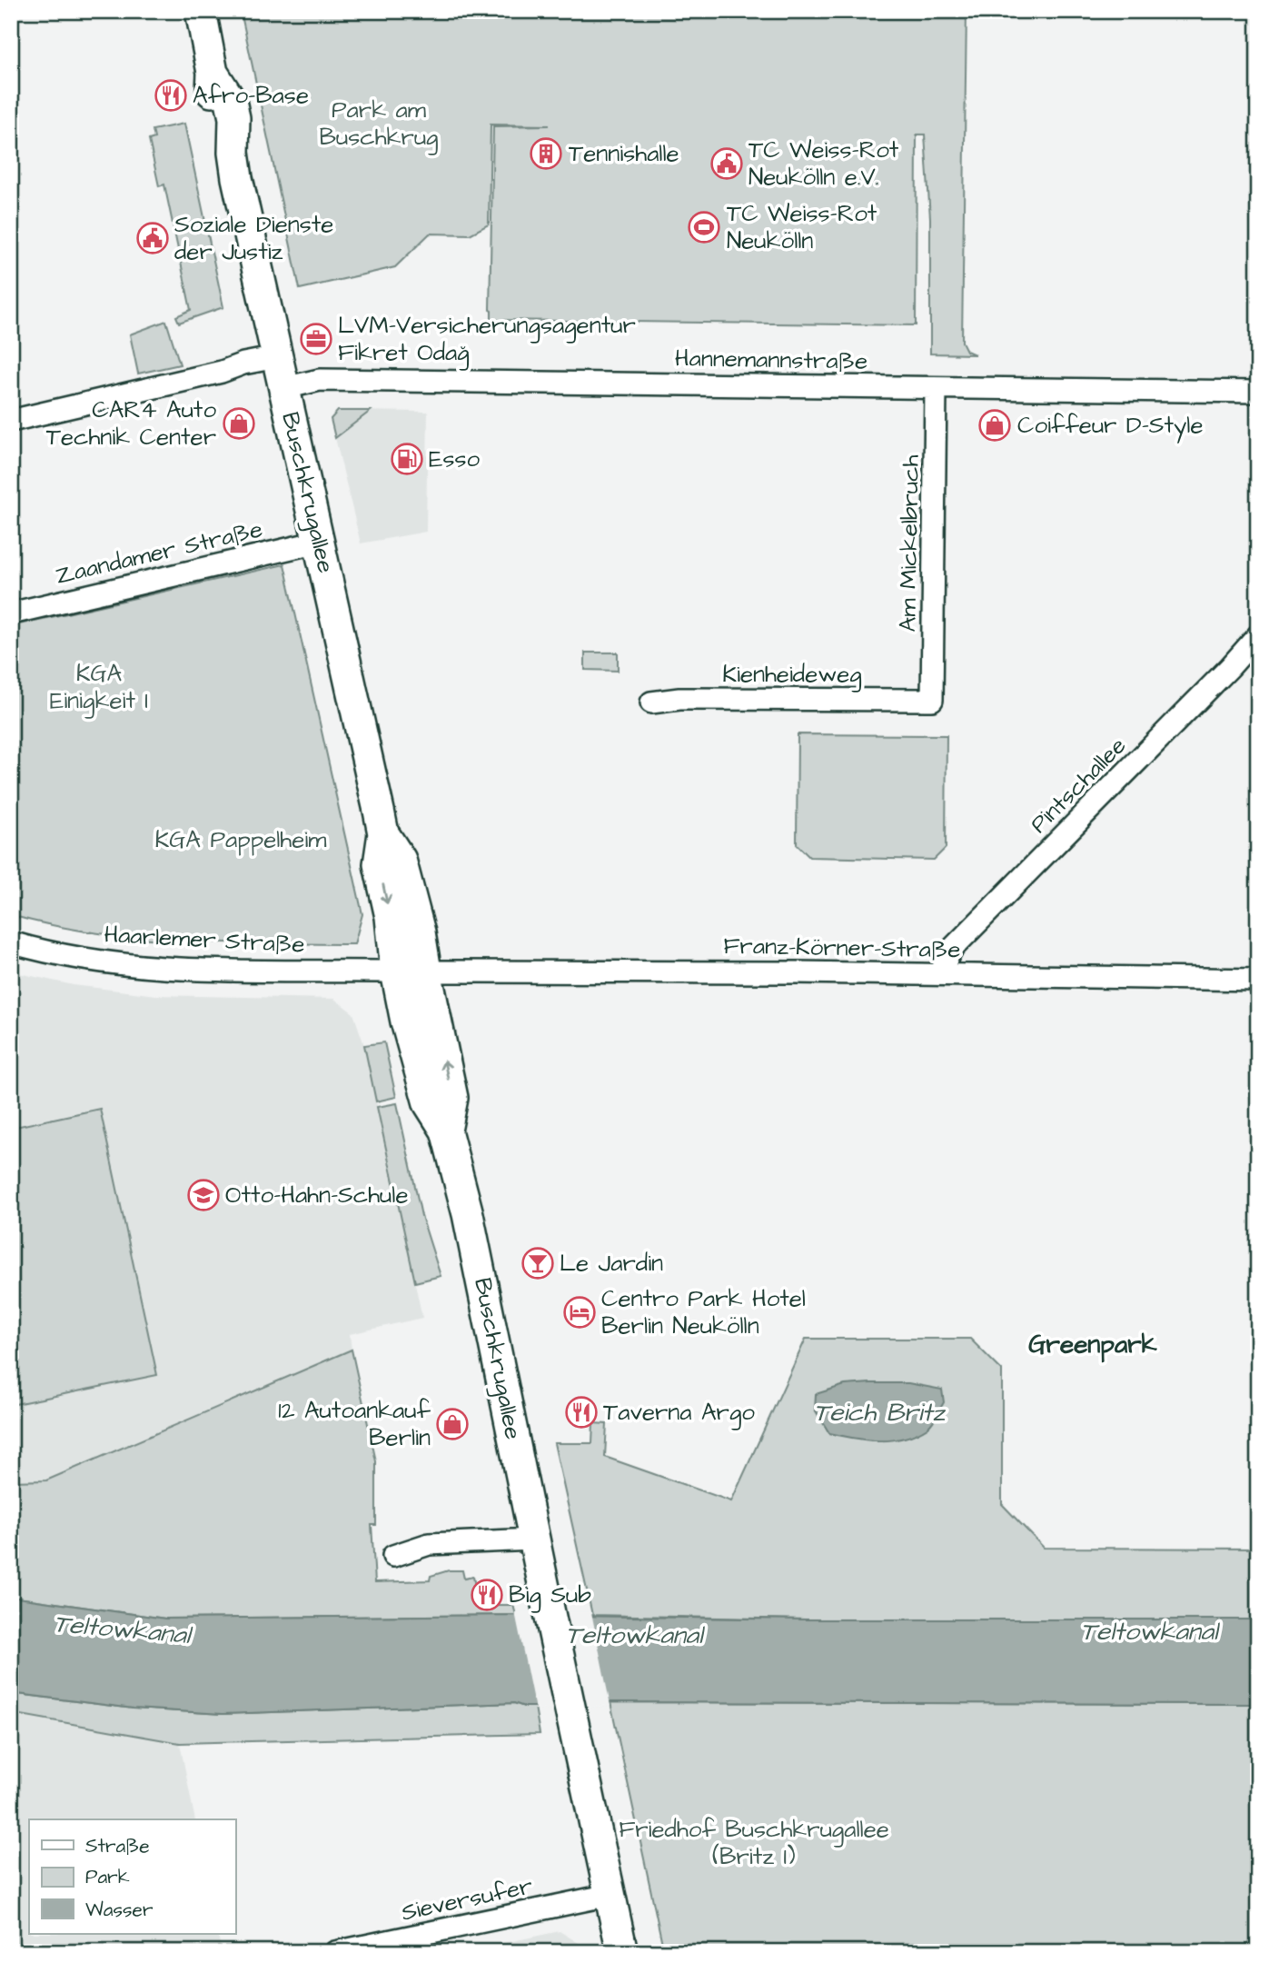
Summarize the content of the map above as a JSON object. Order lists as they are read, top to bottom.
{
  "streets": {
    "main road": ["Buschkrugallee"],
    "street": [
      "Hannemannstraße",
      "Am Mickelbruch",
      "Zaandamer Straße",
      "Kienheideweg",
      "Pintschallee",
      "Haarlemer Straße",
      "Franz-Körner-Straße",
      "Sieversufer"
    ]
  },
  "crossings": [
    ["Hannemannstraße", "Buschkrugallee"],
    ["Hannemannstraße", "Am Mickelbruch"],
    ["Buschkrugallee", "Zaandamer Straße"],
    ["Buschkrugallee", "Haarlemer Straße"],
    ["Buschkrugallee", "Franz-Körner-Straße"],
    ["Buschkrugallee", "Sieversufer"],
    ["Am Mickelbruch", "Kienheideweg"],
    ["Pintschallee", "Franz-Körner-Straße"]
  ],
  "districts": ["Greenpark"],
  "water": ["Teich Britz", "Teltowkanal"],
  "parks": [
    "Park am Buschkrug",
    "KGA Einigkeit I",
    "KGA Pappelheim",
    "Friedhof Buschkrugallee (Britz I)"
  ],
  "places": {
    "restaurant": ["Afro-Base", "Taverna Argo", "Big Sub"],
    "building": ["Tennishalle"],
    "public building": ["TC Weiss-Rot Neukölln e.V.", "Soziale Dienste der Justiz"],
    "sports": ["TC Weiss-Rot Neukölln"],
    "office": ["LVM-Versicherungsagentur Fikret Odağ"],
    "shop": ["CAR4 Auto Technik Center", "Coiffeur D-Style", "12 Autoankauf Berlin"],
    "fuel station": ["Esso"],
    "school or university": ["Otto-Hahn-Schule"],
    "bar": ["Le Jardin"],
    "hotel": ["Centro Park Hotel Berlin Neukölln"]
  },
  "legend": ["Straße", "Park", "Wasser"]
}
